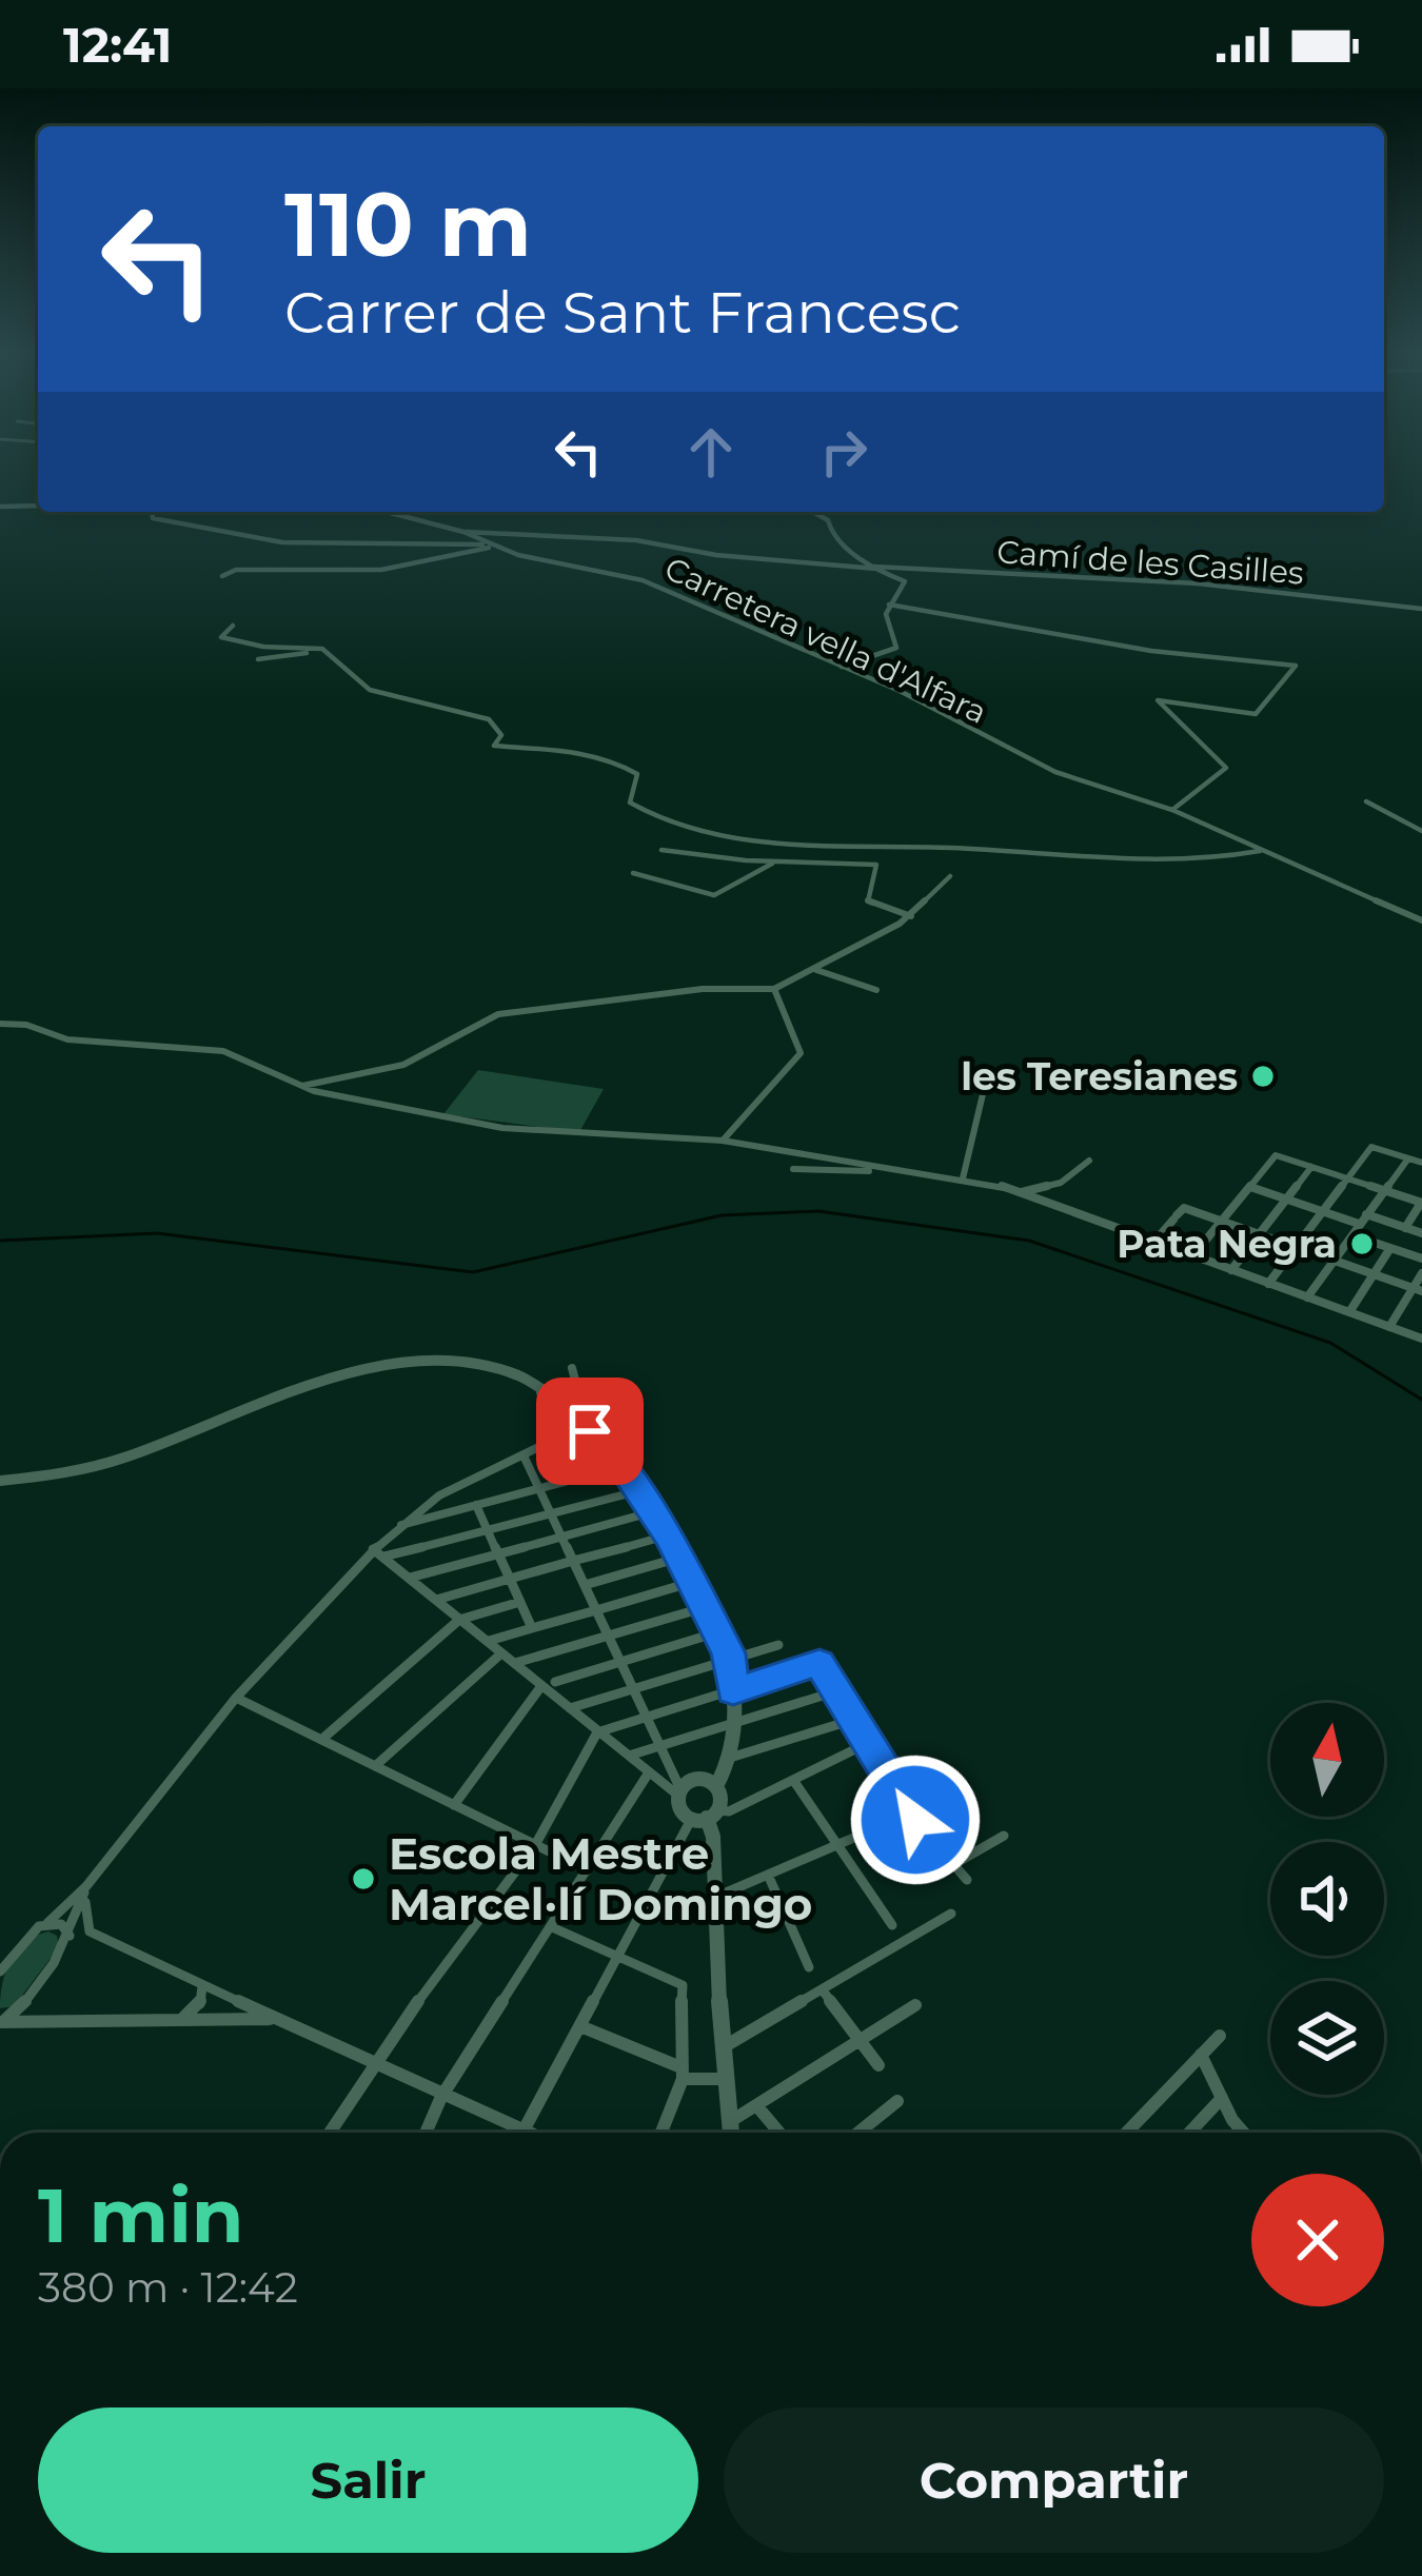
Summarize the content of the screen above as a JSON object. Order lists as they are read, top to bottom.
{
  "streets": {
    "street": ["Camí de les Casilles", "Carretera vella d'Alfara"]
  },
  "crossings": [
    ["Camí de les Casilles", "Carretera vella d'Alfara"]
  ],
  "places": ["les Teresianes", "Pata Negra", "Escola Mestre Marcel·lí Domingo"],
  "north": "top",
  "page": {
    "status": "12:41",
    "turn": ["110 m", "Carrer de Sant Francesc"],
    "heading": ["1 min", "380 m · 12:42"],
    "buttons": ["Salir", "Compartir"]
  }
}
